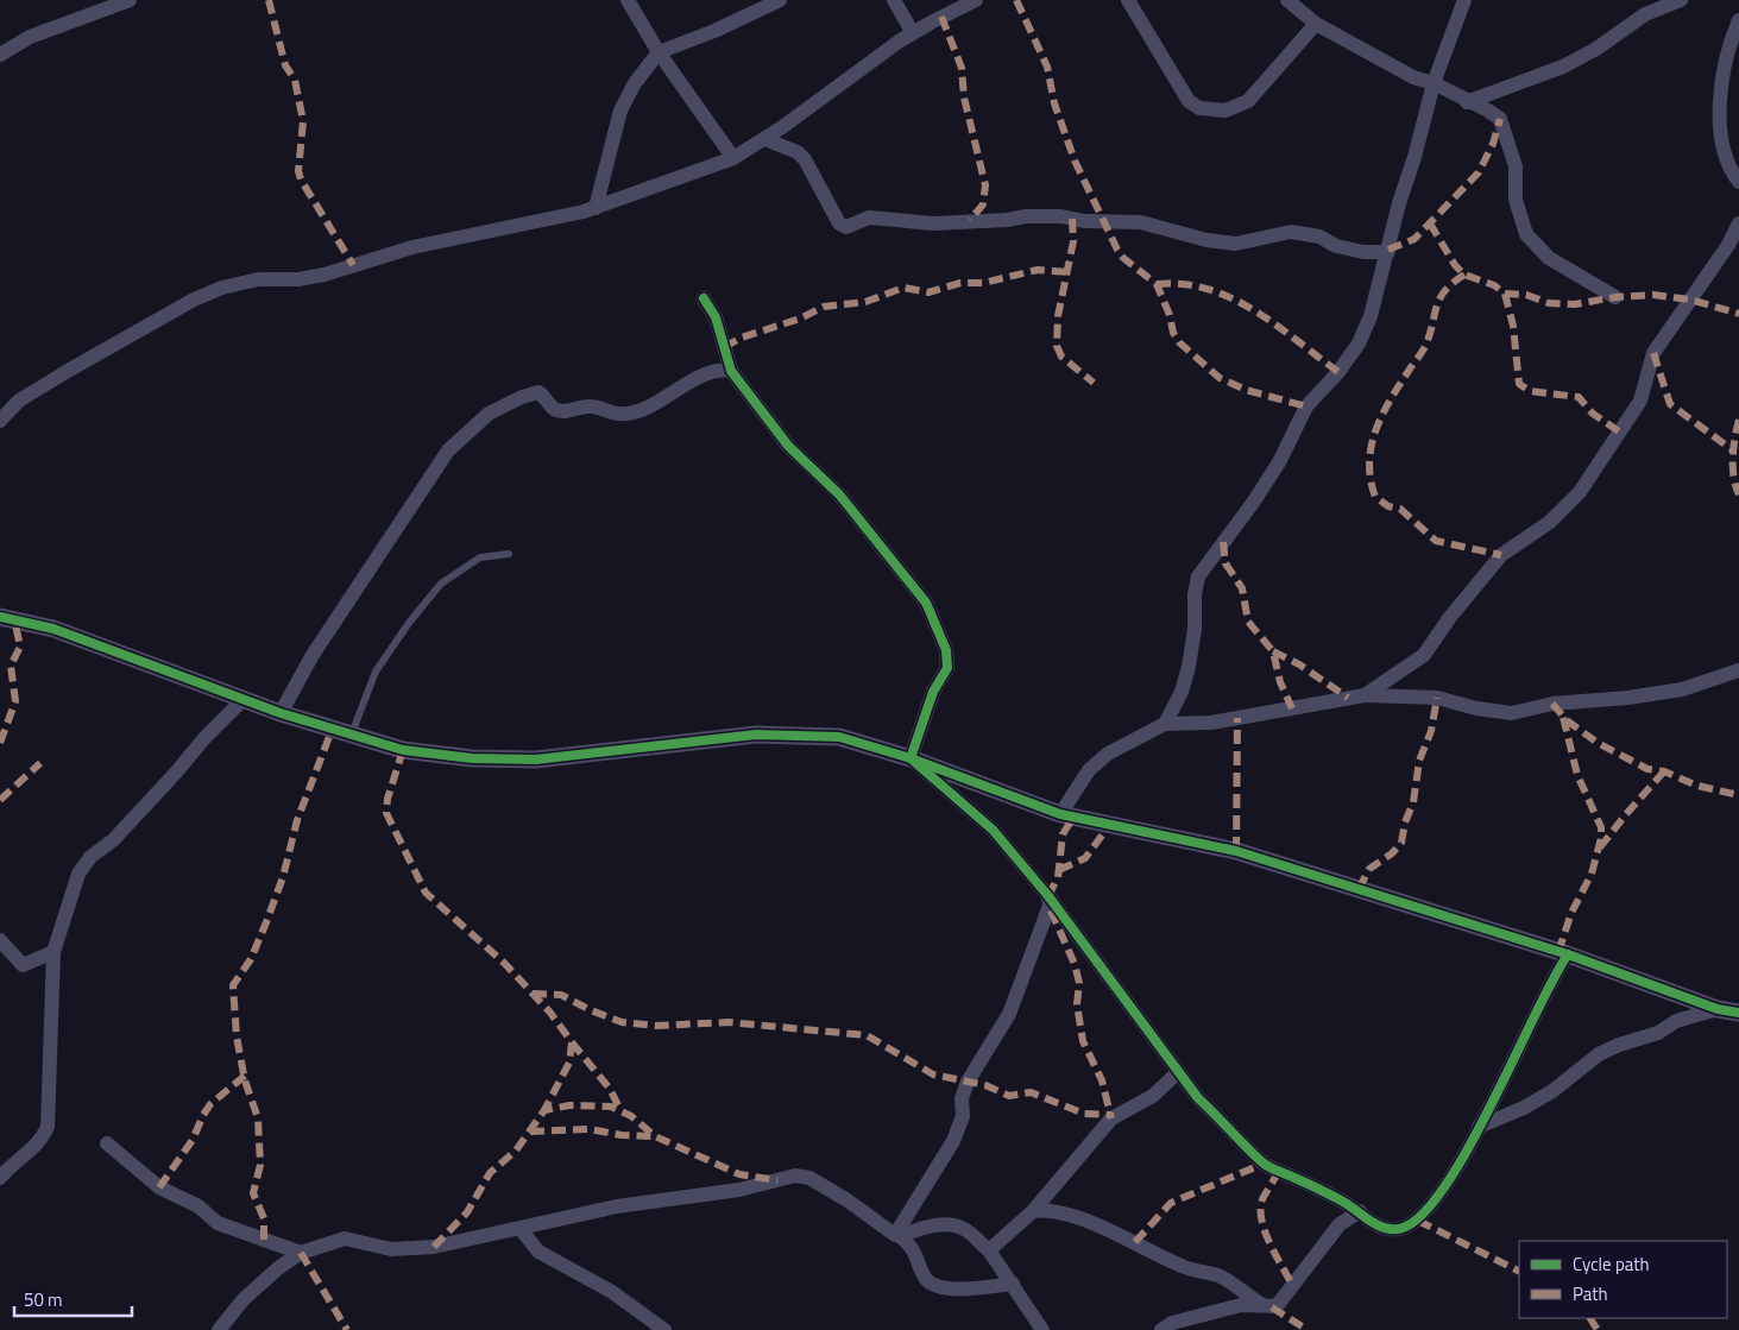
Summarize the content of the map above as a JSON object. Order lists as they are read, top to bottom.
{
  "legend": ["Cycle path", "Path"],
  "scale_bar": "50 m"
}
